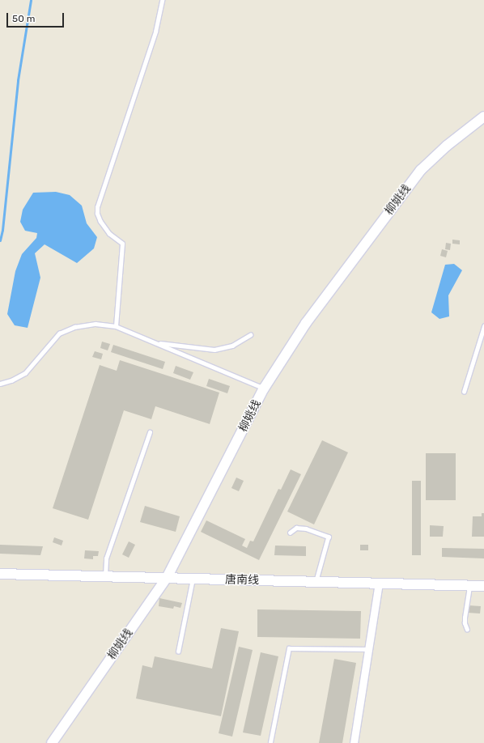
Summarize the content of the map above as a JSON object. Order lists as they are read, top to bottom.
{
  "streets": {
    "street": ["柳姚线", "唐南线"]
  },
  "crossings": [
    ["柳姚线", "唐南线"]
  ],
  "scale_bar": "50 m"
}
